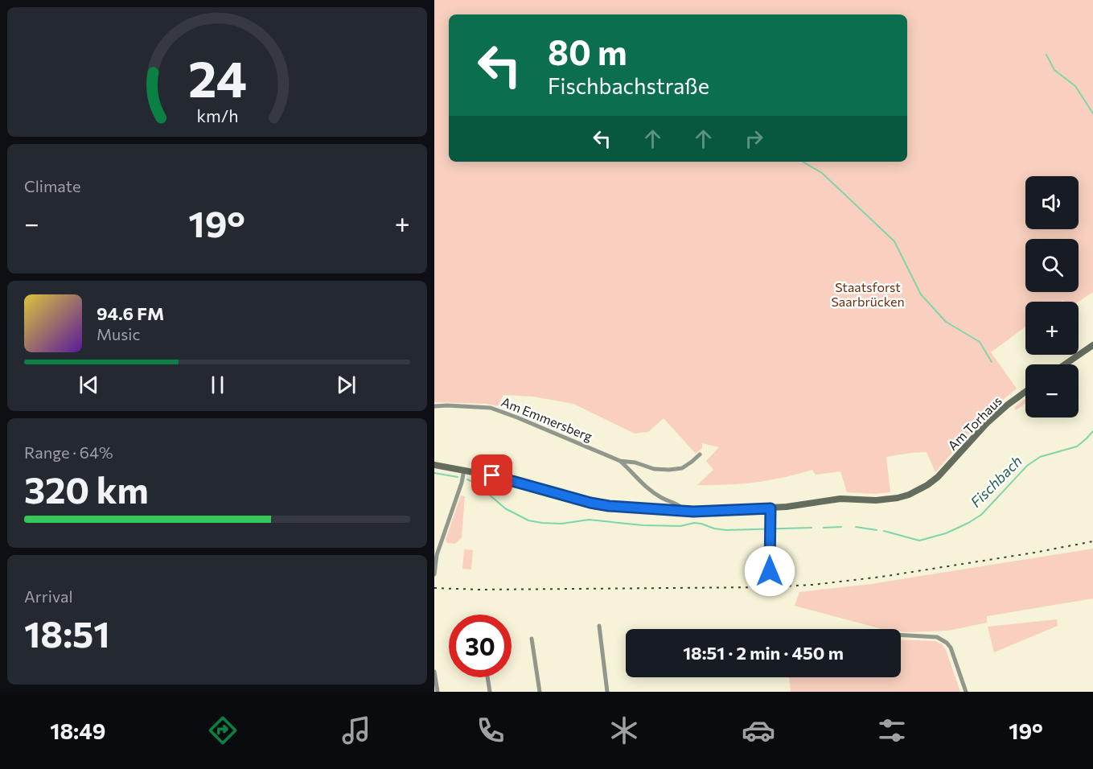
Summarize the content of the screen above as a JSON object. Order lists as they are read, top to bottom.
{
  "streets": {
    "main road": ["Am Torhaus"],
    "street": ["Am Emmersberg"]
  },
  "crossings": [
    ["Am Emmersberg", "Am Torhaus"]
  ],
  "water": ["Fischbach"],
  "parks": ["Staatsforst Saarbrücken"],
  "page": {
    "turn": ["80 m", "Fischbachstraße"],
    "tile": [
      "Climate",
      ["Range · 64%", "320 km"],
      ["Arrival", "18:51"]
    ],
    "map_buttons": ["+", "−"],
    "heat": ["−", "19°", "+"],
    "song": ["94.6 FM", "Music"],
    "limit": "30",
    "trip": "18:51 · 2 min · 450 m",
    "tabs": ["18:49", "19°"],
    "gauge": ["24", "km/h"]
  }
}
